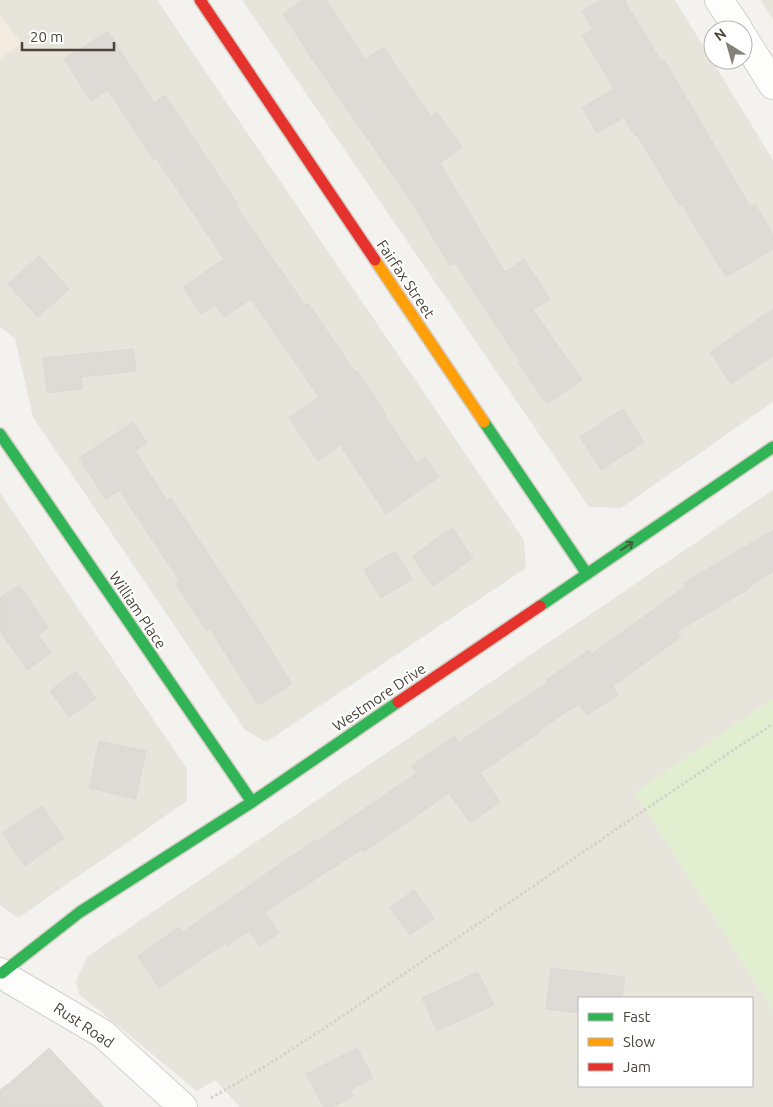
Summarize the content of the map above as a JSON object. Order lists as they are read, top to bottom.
{
  "streets": {
    "street": [
      "Fairfax Street",
      "William Place",
      "Westmore Drive",
      "Rust Road"
    ]
  },
  "crossings": [
    ["Fairfax Street", "Westmore Drive"],
    ["William Place", "Westmore Drive"],
    ["Westmore Drive", "Rust Road"]
  ],
  "legend": ["Fast", "Slow", "Jam"],
  "scale_bar": "20 m",
  "north": "top left"
}
